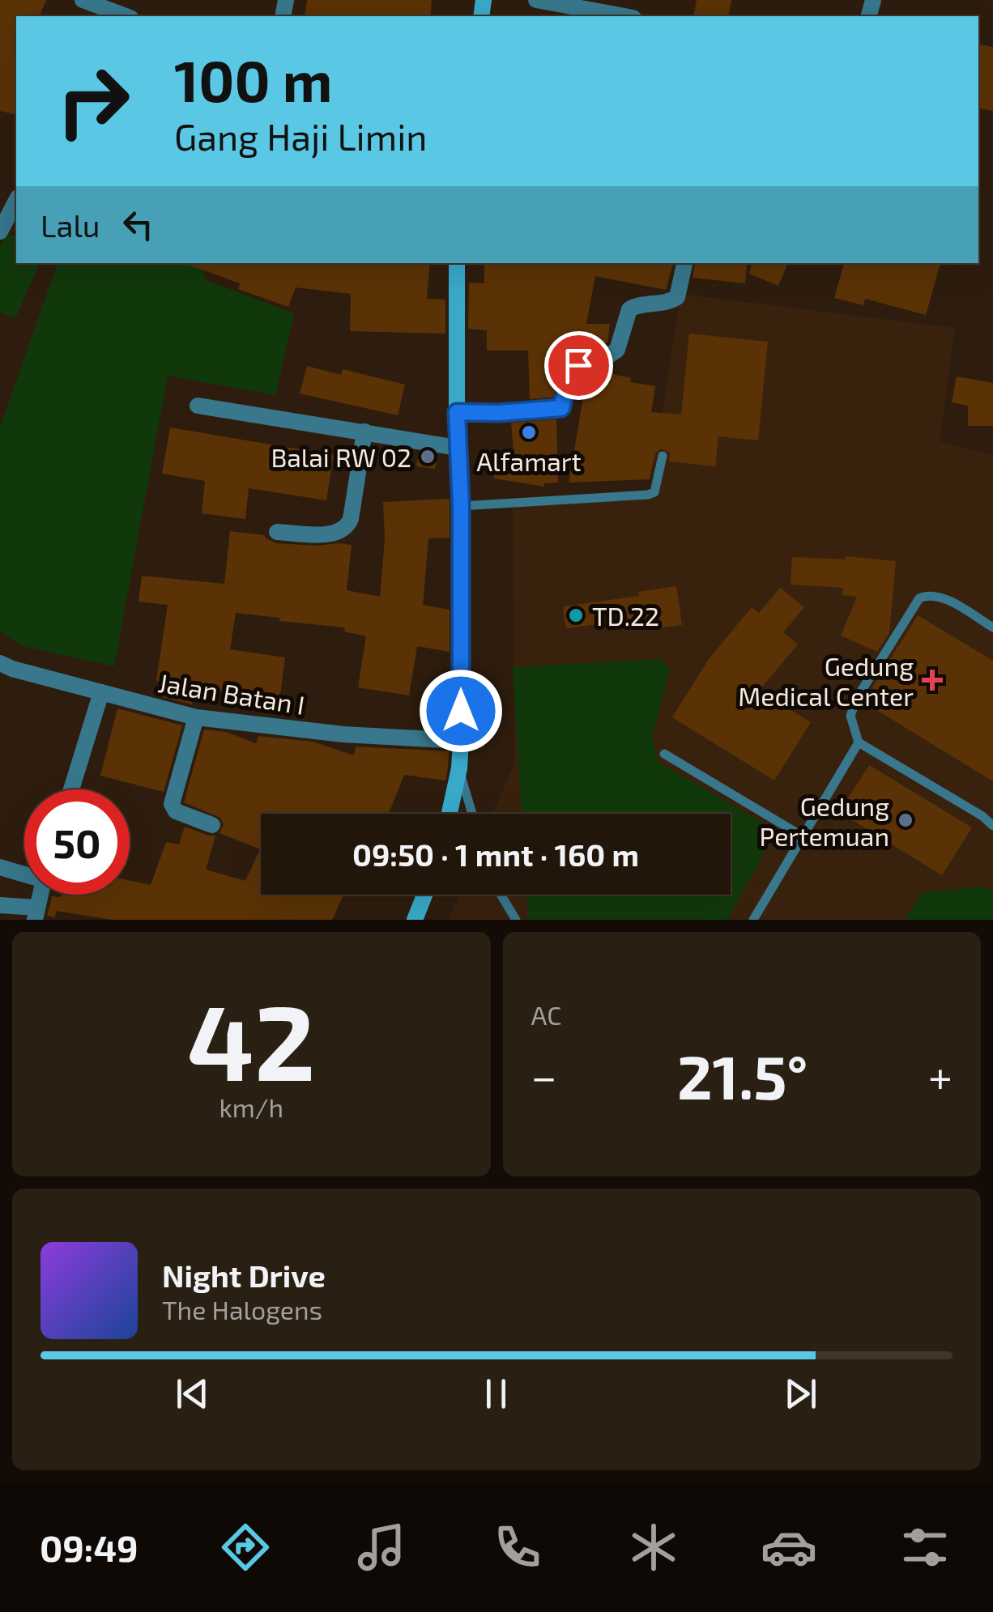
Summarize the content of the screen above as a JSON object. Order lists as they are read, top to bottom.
{
  "streets": {
    "street": ["Jalan Batan I"]
  },
  "places": {
    "other": [
      "Alfamart",
      "Balai RW 02",
      "TD.22",
      "Gedung Pertemuan"
    ],
    "health": ["Gedung Medical Center"]
  },
  "page": {
    "turn": ["100 m", "Gang Haji Limin"],
    "then": "Lalu",
    "limit": "50",
    "trip": "09:50 · 1 mnt · 160 m",
    "tile": [
      ["42", "km/h"],
      "AC"
    ],
    "heat": ["−", "21.5°", "+"],
    "song": ["Night Drive", "The Halogens"],
    "tabs": "09:49"
  }
}
